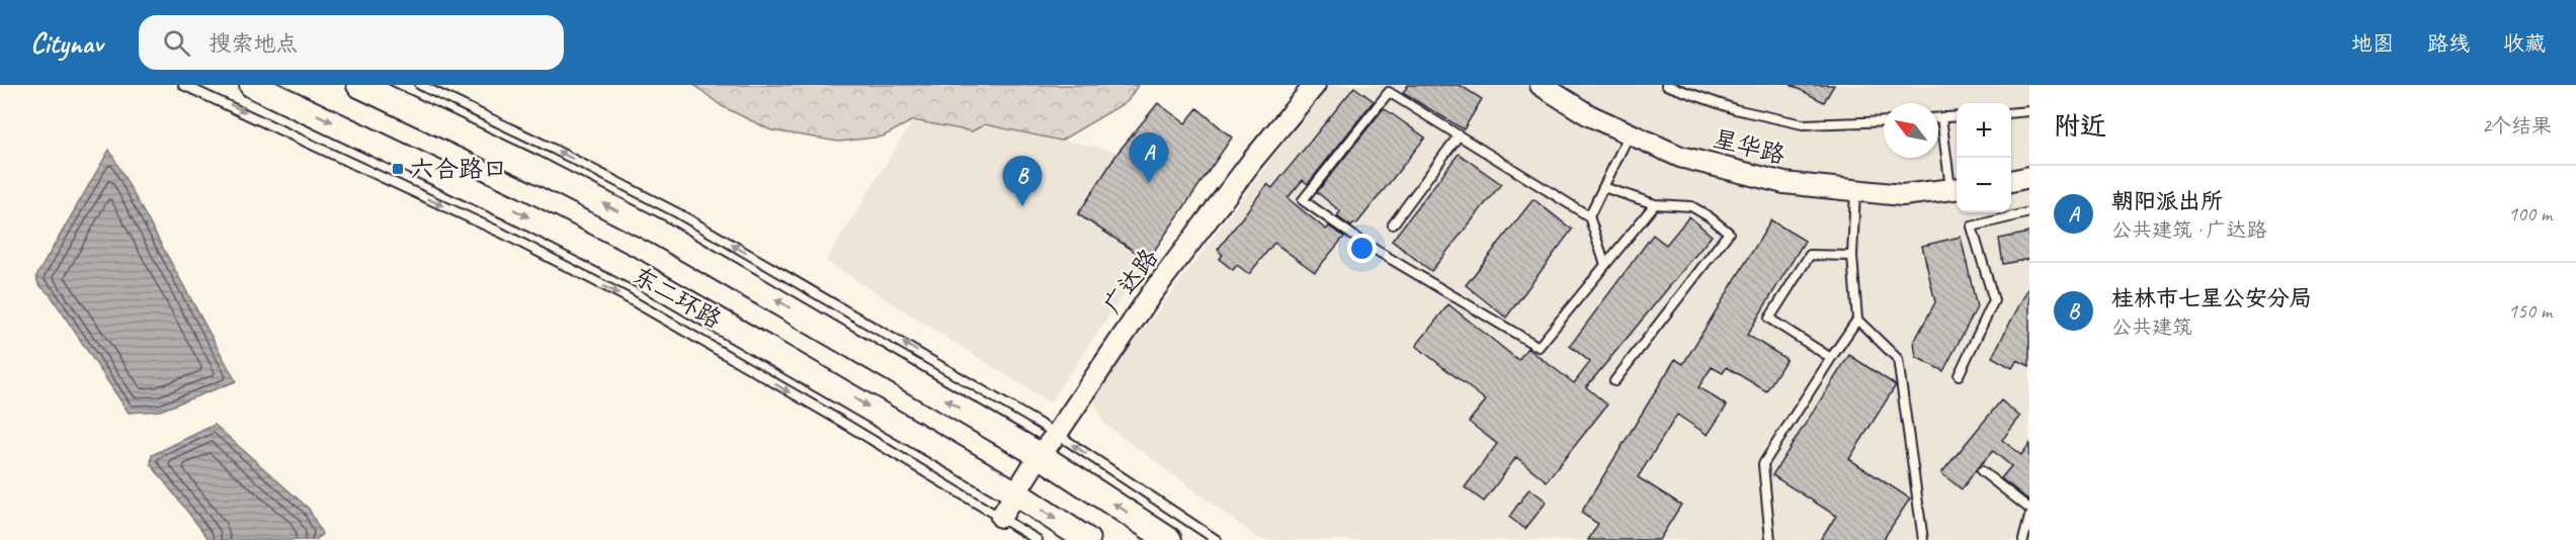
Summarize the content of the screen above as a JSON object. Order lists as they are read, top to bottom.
{
  "streets": {
    "main road": ["东二环路"],
    "street": ["星华路", "广达路"]
  },
  "crossings": [
    ["广达路", "东二环路"]
  ],
  "places": {
    "transit": ["六合路口"]
  },
  "north": "top left",
  "page": {
    "header": "Citynav",
    "search": "搜索地点",
    "nav": ["地图", "路线", "收藏"],
    "heading": ["附近", "2个结果"],
    "map_buttons": ["+", "−"],
    "pins": ["A", "B"],
    "list": [
      {
        "mark": "A",
        "name": "朝阳派出所",
        "note": "公共建筑 · 广达路",
        "value": "100 m"
      },
      {
        "mark": "B",
        "name": "桂林市七星公安分局",
        "note": "公共建筑",
        "value": "150 m"
      }
    ]
  }
}
